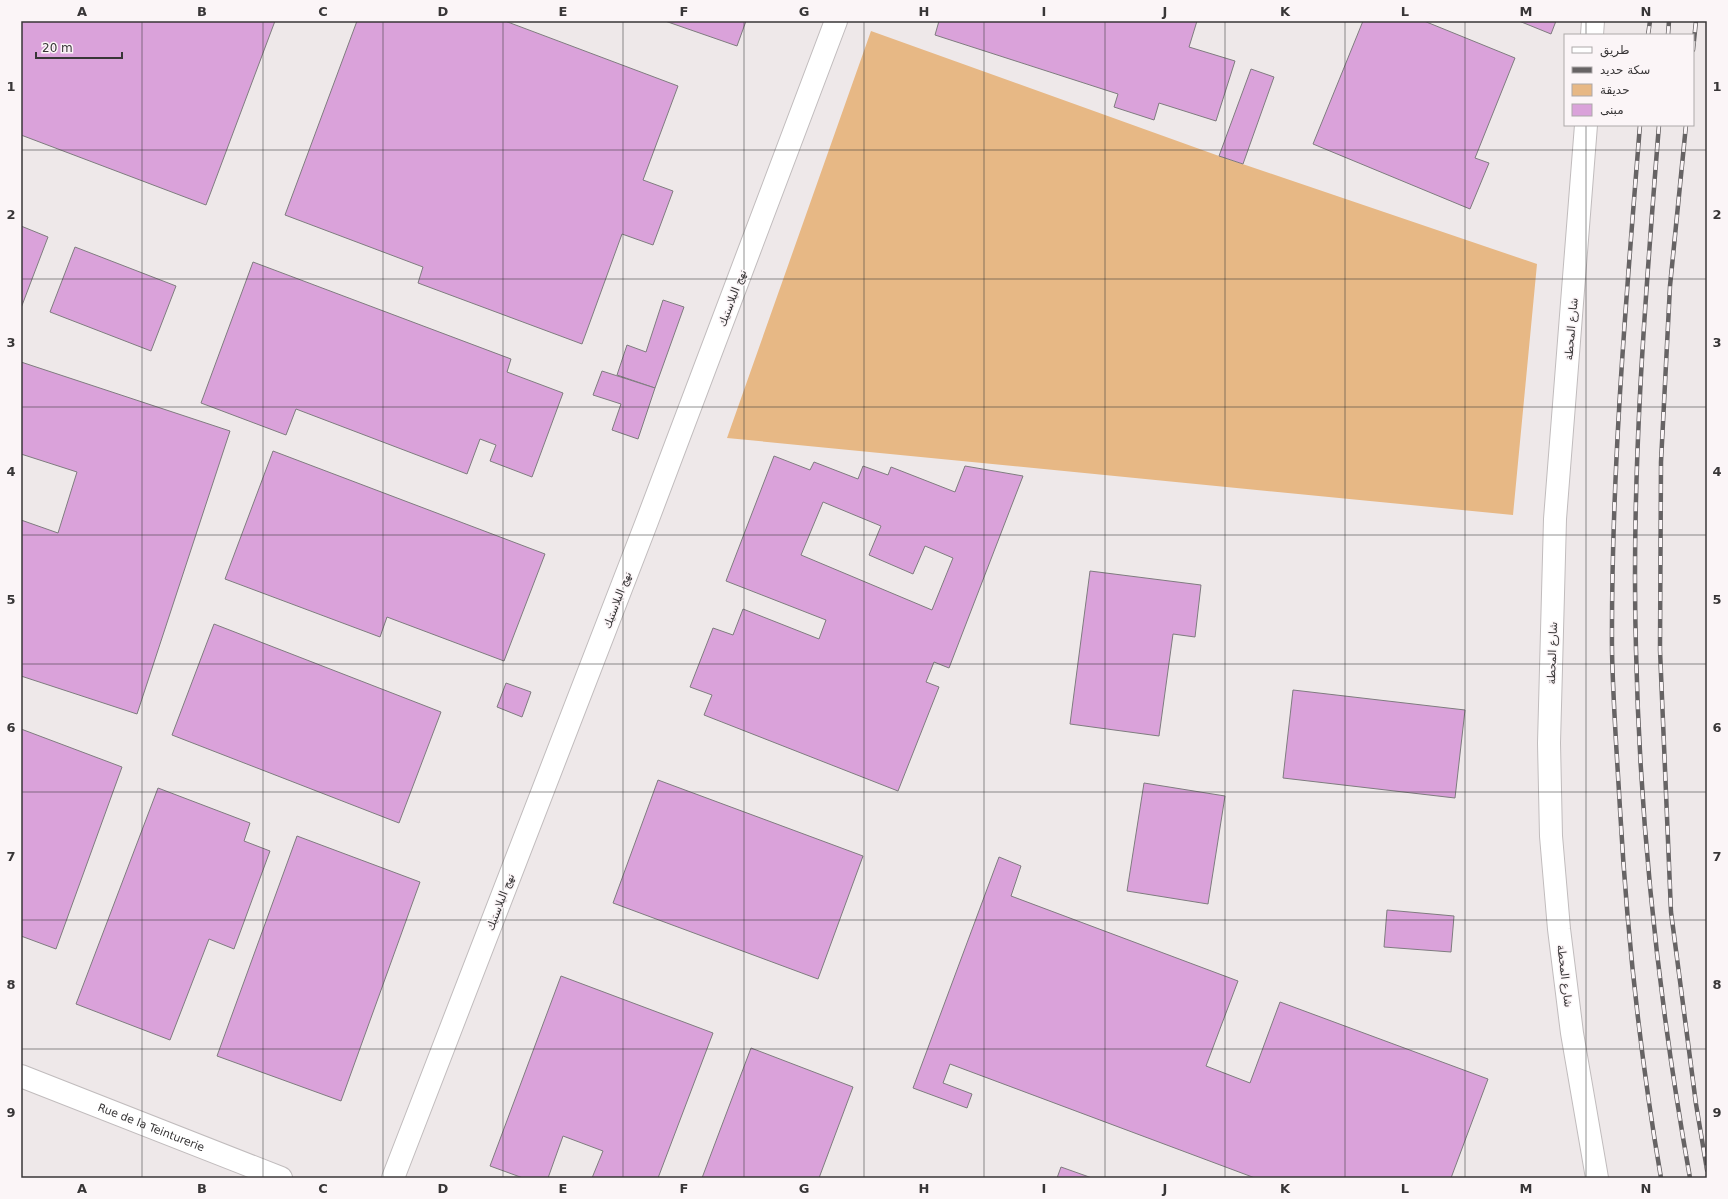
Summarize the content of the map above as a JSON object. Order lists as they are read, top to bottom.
{
  "streets": {
    "street": ["نهج البلاستيك", "شارع المحطة", "Rue de la Teinturerie"]
  },
  "legend": [
    "طريق",
    "سكة حديد",
    "حديقة",
    "مبنى"
  ],
  "scale_bar": "20 m",
  "grid": {
    "columns": [
      "A",
      "B",
      "C",
      "D",
      "E",
      "F",
      "G",
      "H",
      "I",
      "J",
      "K",
      "L",
      "M",
      "N"
    ],
    "rows": [
      "1",
      "2",
      "3",
      "4",
      "5",
      "6",
      "7",
      "8",
      "9"
    ]
  }
}
